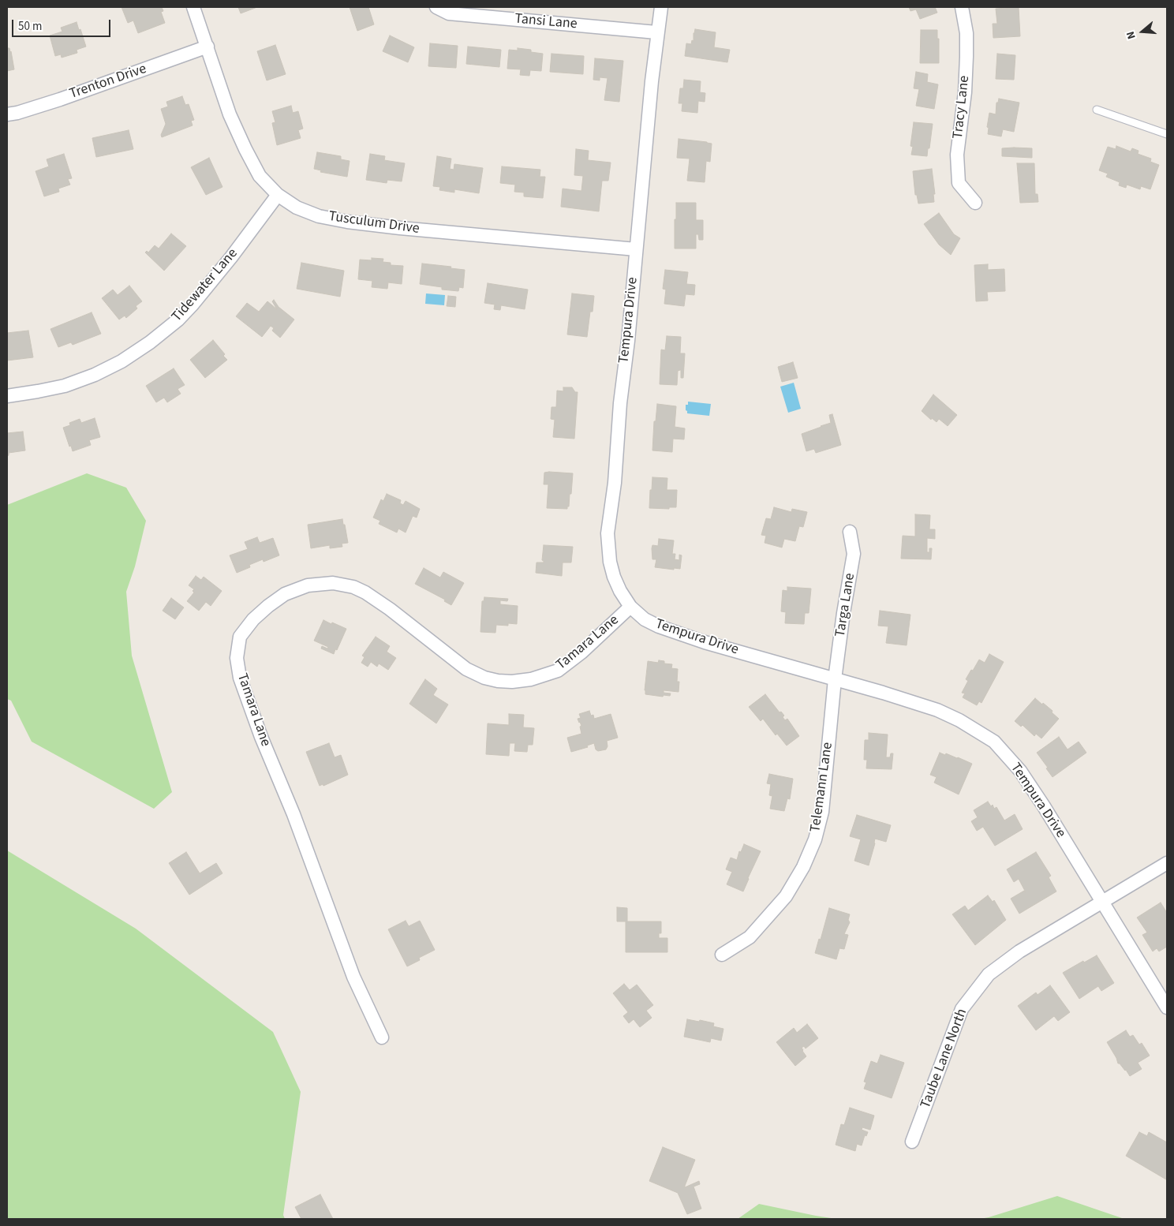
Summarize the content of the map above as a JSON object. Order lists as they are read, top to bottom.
{
  "streets": {
    "street": [
      "Tansi Lane",
      "Trenton Drive",
      "Tracy Lane",
      "Tusculum Drive",
      "Tidewater Lane",
      "Tempura Drive",
      "Targa Lane",
      "Tamara Lane",
      "Telemann Lane",
      "Taube Lane North"
    ]
  },
  "crossings": [
    ["Tansi Lane", "Tempura Drive"],
    ["Trenton Drive", "Tusculum Drive"],
    ["Tusculum Drive", "Tidewater Lane"],
    ["Tusculum Drive", "Tempura Drive"],
    ["Tempura Drive", "Targa Lane"],
    ["Tempura Drive", "Tamara Lane"],
    ["Tempura Drive", "Telemann Lane"],
    ["Tempura Drive", "Taube Lane North"],
    ["Targa Lane", "Telemann Lane"]
  ],
  "scale_bar": "50 m",
  "north": "left"
}
